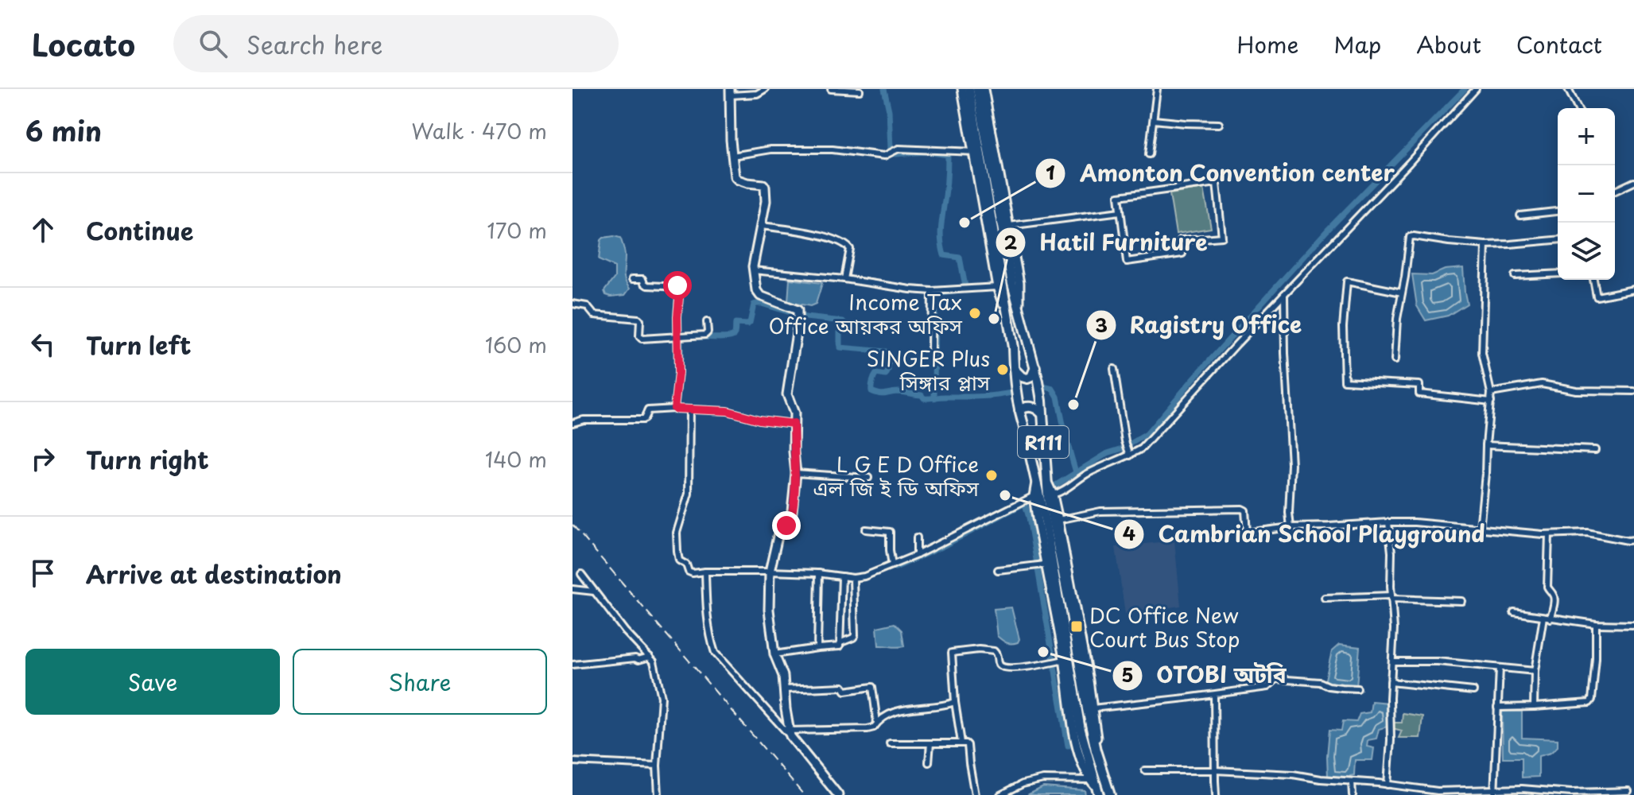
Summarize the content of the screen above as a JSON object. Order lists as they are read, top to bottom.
{
  "streets": {
    "main road": ["R111"]
  },
  "places": {
    "other": [
      "Amonton Convention center",
      "Income Tax Office আয়কর অফিস",
      "Hatil Furniture",
      "SINGER Plus সিঙ্গার প্লাস",
      "Ragistry Office",
      "L G E D Office এল জি ই ডি অফিস",
      "Cambrian School Playground",
      "OTOBI অটবি"
    ],
    "transit": ["DC Office New Court Bus Stop"]
  },
  "page": {
    "header": "Locato",
    "search": "Search here",
    "nav": [
      "Home",
      "Map",
      "About",
      "Contact"
    ],
    "heading": ["6 min", "Walk · 470 m"],
    "map_buttons": ["+", "−"],
    "list": [
      ["Continue", "170 m"],
      ["Turn left", "160 m"],
      ["Turn right", "140 m"],
      "Arrive at destination"
    ],
    "buttons": ["Save", "Share"]
  }
}
